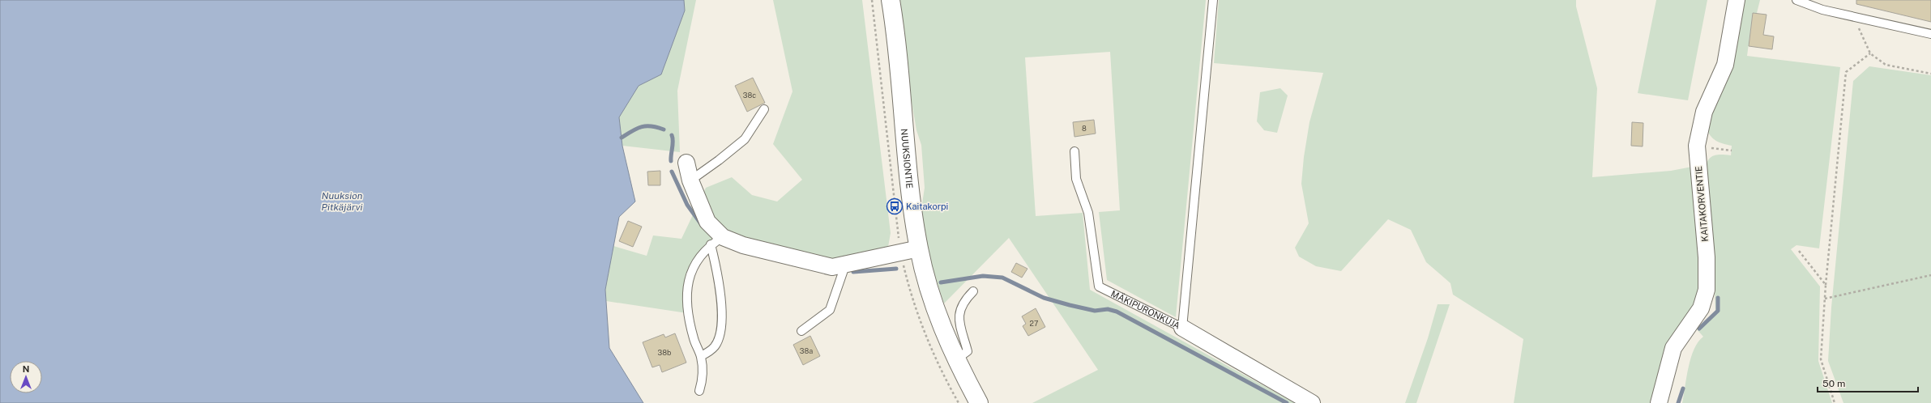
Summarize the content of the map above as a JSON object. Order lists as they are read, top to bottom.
{
  "streets": {
    "street": ["NUUKSIONTIE", "KAITAKORVENTIE", "MÄKIPURONKUJA"]
  },
  "water": ["Nuuksion Pitkäjärvi"],
  "places": {
    "bus stop": ["Kaitakorpi"]
  },
  "house_numbers": [
    "38c",
    "8",
    "27",
    "38a",
    "38b"
  ],
  "scale_bar": "50 m",
  "north": "top"
}
